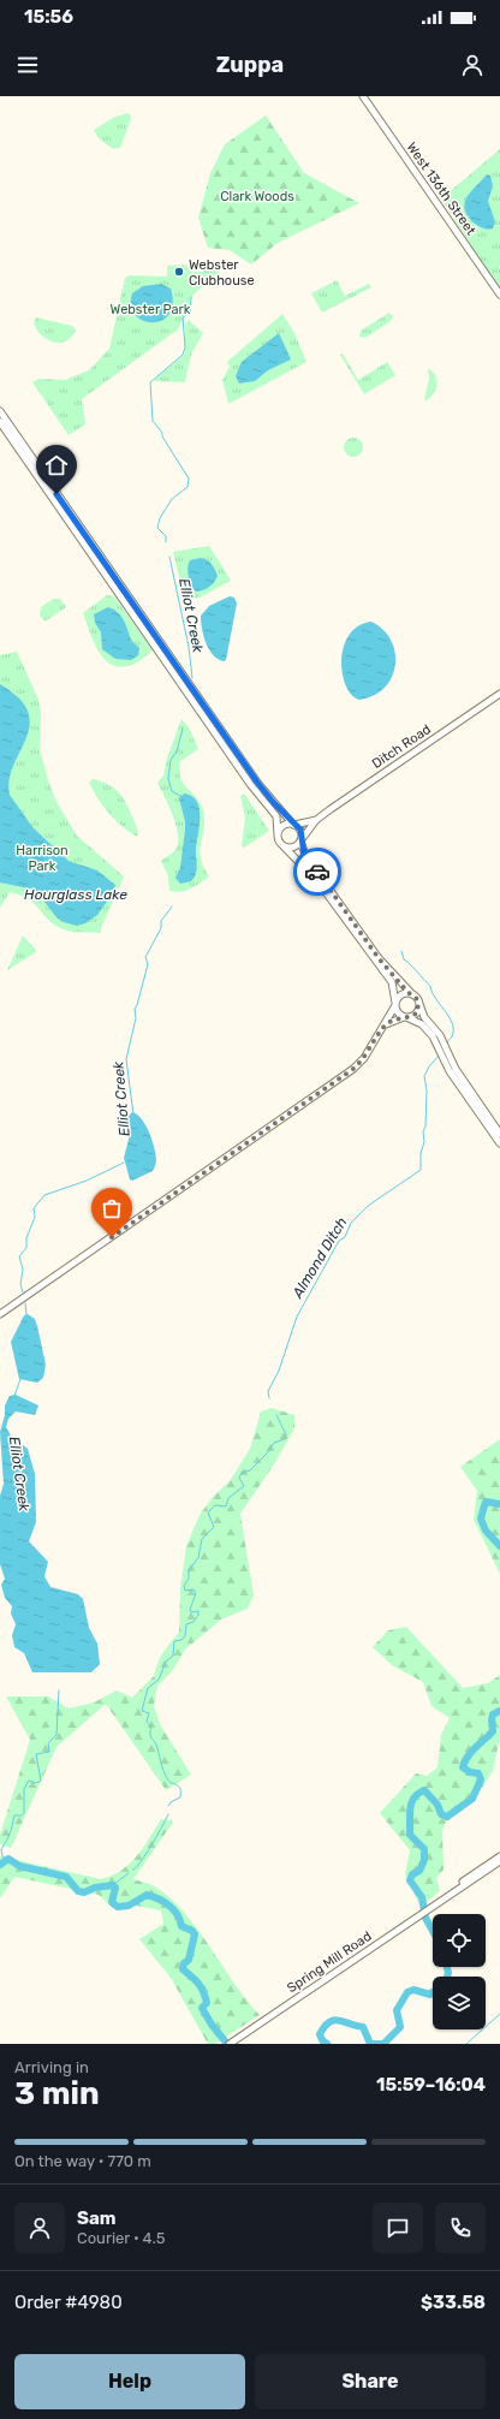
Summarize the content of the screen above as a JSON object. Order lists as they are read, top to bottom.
{
  "streets": {
    "street": ["West 136th Street", "Ditch Road", "Spring Mill Road"]
  },
  "water": ["Elliot Creek", "Hourglass Lake", "Almond Ditch"],
  "parks": ["Clark Woods", "Webster Park", "Harrison Park"],
  "places": ["Webster Clubhouse"],
  "page": {
    "status": "15:56",
    "header": "Zuppa",
    "heading": ["3 min", "Arriving in", "15:59–16:04"],
    "panel": [
      "Sam",
      "Courier · 4.5",
      "Order #4980",
      "$33.58"
    ],
    "bar": "On the way · 770 m",
    "buttons": ["Help", "Share"]
  }
}
